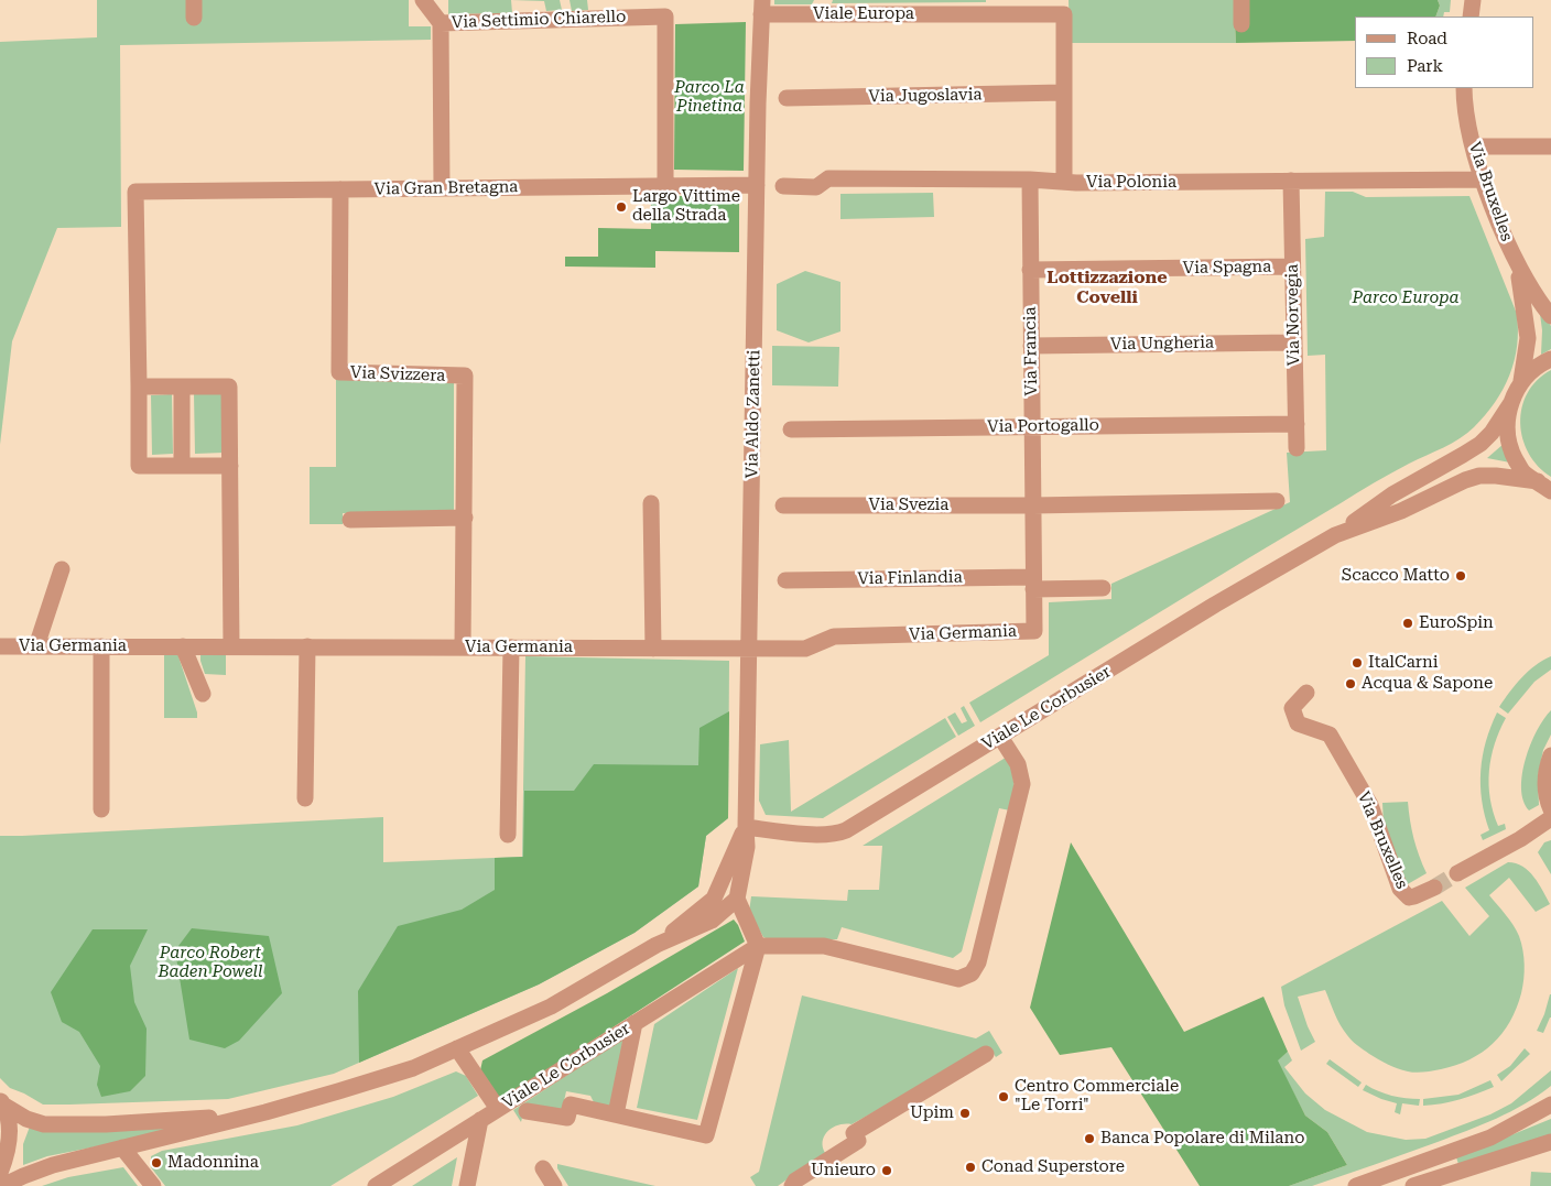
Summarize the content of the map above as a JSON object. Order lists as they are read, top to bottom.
{
  "streets": {
    "street": [
      "Viale Europa",
      "Via Settimio Chiarello",
      "Via Jugoslavia",
      "Via Polonia",
      "Via Gran Bretagna",
      "Via Bruxelles",
      "Via Spagna",
      "Via Norvegia",
      "Via Ungheria",
      "Via Francia",
      "Via Svizzera",
      "Via Aldo Zanetti",
      "Via Portogallo",
      "Via Svezia",
      "Via Finlandia",
      "Via Germania",
      "Viale Le Corbusier"
    ]
  },
  "crossings": [
    ["Viale Europa", "Via Jugoslavia"],
    ["Viale Europa", "Via Aldo Zanetti"],
    ["Via Settimio Chiarello", "Via Gran Bretagna"],
    ["Via Polonia", "Via Bruxelles"],
    ["Via Polonia", "Via Norvegia"],
    ["Via Polonia", "Via Francia"],
    ["Via Gran Bretagna", "Via Svizzera"],
    ["Via Gran Bretagna", "Via Aldo Zanetti"],
    ["Via Spagna", "Via Norvegia"],
    ["Via Spagna", "Via Francia"],
    ["Via Norvegia", "Via Ungheria"],
    ["Via Norvegia", "Via Portogallo"],
    ["Via Ungheria", "Via Francia"],
    ["Via Francia", "Via Portogallo"],
    ["Via Francia", "Via Svezia"],
    ["Via Francia", "Via Finlandia"],
    ["Via Francia", "Via Germania"],
    ["Via Svizzera", "Via Germania"],
    ["Via Aldo Zanetti", "Via Germania"],
    ["Via Aldo Zanetti", "Viale Le Corbusier"]
  ],
  "districts": ["Lottizzazione Covelli"],
  "parks": ["Parco La Pinetina", "Parco Europa", "Parco Robert Baden Powell"],
  "places": [
    "Largo Vittime della Strada",
    "Scacco Matto",
    "EuroSpin",
    "ItalCarni",
    "Acqua & Sapone",
    "Centro Commerciale \"Le Torri\"",
    "Upim",
    "Banca Popolare di Milano",
    "Madonnina",
    "Conad Superstore",
    "Unieuro"
  ],
  "legend": ["Road", "Park"]
}
